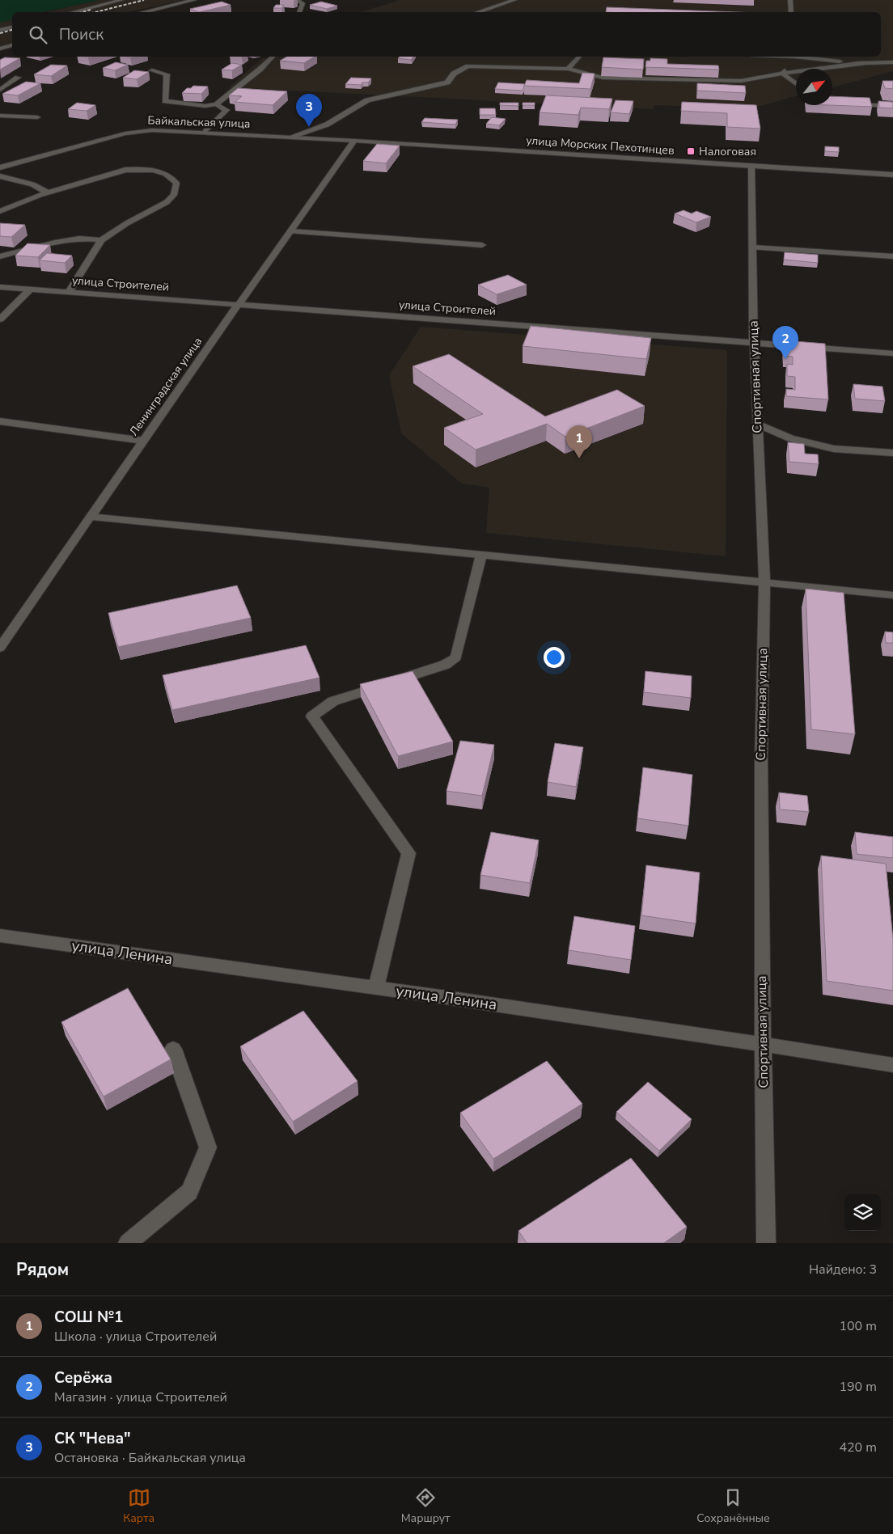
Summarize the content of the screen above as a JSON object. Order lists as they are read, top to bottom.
{
  "streets": {
    "street": [
      "Байкальская улица",
      "улица Морских Пехотинцев",
      "улица Строителей",
      "Спортивная улица",
      "Ленинградская улица",
      "улица Ленина"
    ]
  },
  "crossings": [
    ["Байкальская улица", "улица Морских Пехотинцев"],
    ["Байкальская улица", "Ленинградская улица"],
    ["улица Морских Пехотинцев", "Спортивная улица"],
    ["улица Морских Пехотинцев", "Ленинградская улица"],
    ["улица Строителей", "Спортивная улица"],
    ["улица Строителей", "Ленинградская улица"],
    ["Спортивная улица", "улица Ленина"]
  ],
  "places": {
    "transit": ["Налоговая"]
  },
  "north": "top right",
  "page": {
    "search": "Поиск",
    "pins": ["3", "2", "1"],
    "heading": ["Рядом", "Найдено: 3"],
    "list": [
      {
        "mark": "1",
        "name": "СОШ №1",
        "note": "Школа · улица Строителей",
        "value": "100 m"
      },
      {
        "mark": "2",
        "name": "Серёжа",
        "note": "Магазин · улица Строителей",
        "value": "190 m"
      },
      {
        "mark": "3",
        "name": "СК \"Нева\"",
        "note": "Остановка · Байкальская улица",
        "value": "420 m"
      }
    ],
    "nav": ["Карта", "Маршрут", "Сохранённые"]
  }
}
